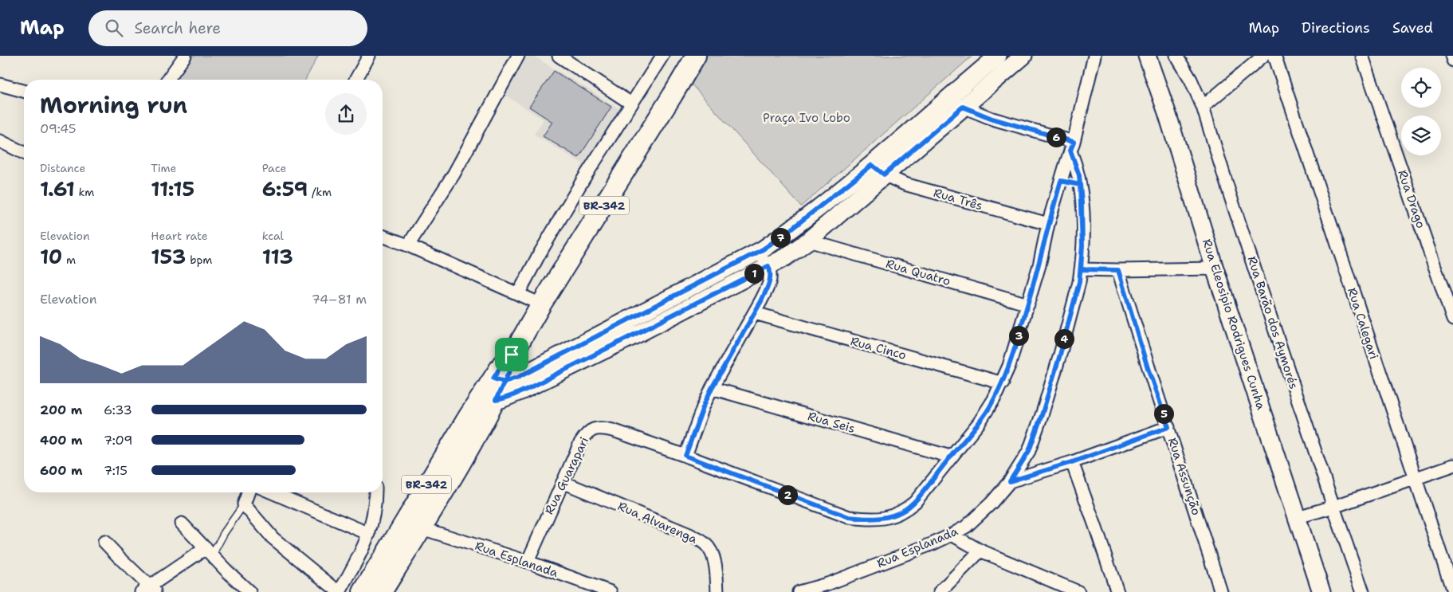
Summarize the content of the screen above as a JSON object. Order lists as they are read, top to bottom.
{
  "streets": {
    "main road": ["BR-342"],
    "street": [
      "Rua Três",
      "Rua Drago",
      "Rua Quatro",
      "Rua Barão dos Aymorés",
      "Rua Calegari",
      "Rua Eleosipio Rodrigues Cunha",
      "Rua Cinco",
      "Rua Seis",
      "Rua Guarapari",
      "Rua Assunção",
      "Rua Alvarenga",
      "Rua Esplanada"
    ]
  },
  "crossings": [
    ["Rua Três", "Rua Guarapari"],
    ["BR-342", "Rua Esplanada"],
    ["Rua Quatro", "Rua Guarapari"],
    ["Rua Cinco", "Rua Guarapari"],
    ["Rua Seis", "Rua Guarapari"],
    ["Rua Guarapari", "Rua Alvarenga"],
    ["Rua Guarapari", "Rua Esplanada"]
  ],
  "parks": ["Praça Ivo Lobo"],
  "page": {
    "header": "Map",
    "search": "Search here",
    "nav": ["Map", "Directions", "Saved"],
    "heading": ["Morning run", "09:45"],
    "pins": [
      "6",
      "7",
      "1",
      "3",
      "4",
      "5",
      "2"
    ],
    "stats": [
      ["Distance", "1.61 km"],
      ["Time", "11:15"],
      ["Pace", "6:59 /km"],
      ["Elevation", "10 m"],
      ["Heart rate", "153 bpm"],
      ["kcal", "113"]
    ],
    "chart": ["Elevation", "74–81 m"],
    "list": [
      {
        "name": "200 m",
        "note": "6:33"
      },
      {
        "name": "400 m",
        "note": "7:09"
      },
      {
        "name": "600 m",
        "note": "7:15"
      }
    ]
  }
}
